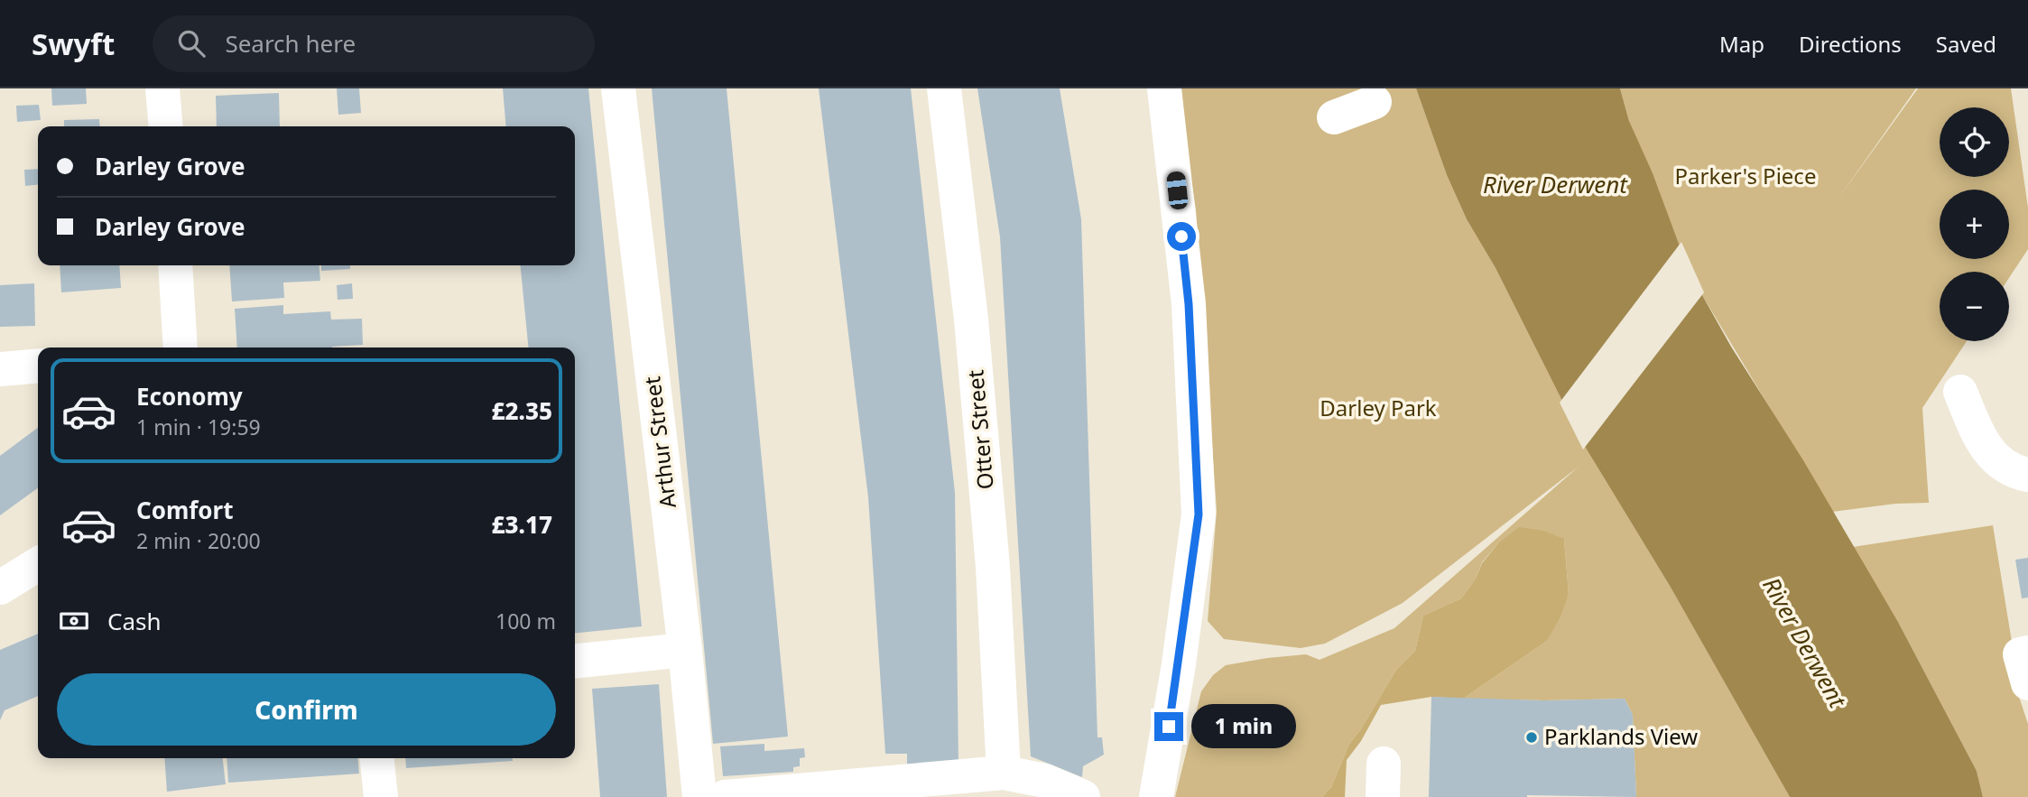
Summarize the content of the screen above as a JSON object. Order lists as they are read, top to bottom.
{
  "streets": {
    "street": ["Otter Street", "Arthur Street"]
  },
  "water": ["River Derwent"],
  "parks": ["Parker's Piece", "Darley Park"],
  "places": ["Parklands View"],
  "page": {
    "header": "Swyft",
    "search": "Search here",
    "nav": ["Map", "Directions", "Saved"],
    "map_buttons": ["+", "−"],
    "banner": ["Darley Grove", "Darley Grove"],
    "list": [
      {
        "name": "Economy",
        "note": "1 min · 19:59",
        "value": "£2.35"
      },
      {
        "name": "Comfort",
        "note": "2 min · 20:00",
        "value": "£3.17"
      }
    ],
    "pay": ["Cash", "100 m"],
    "buttons": "Confirm",
    "bubble": "1 min"
  }
}
